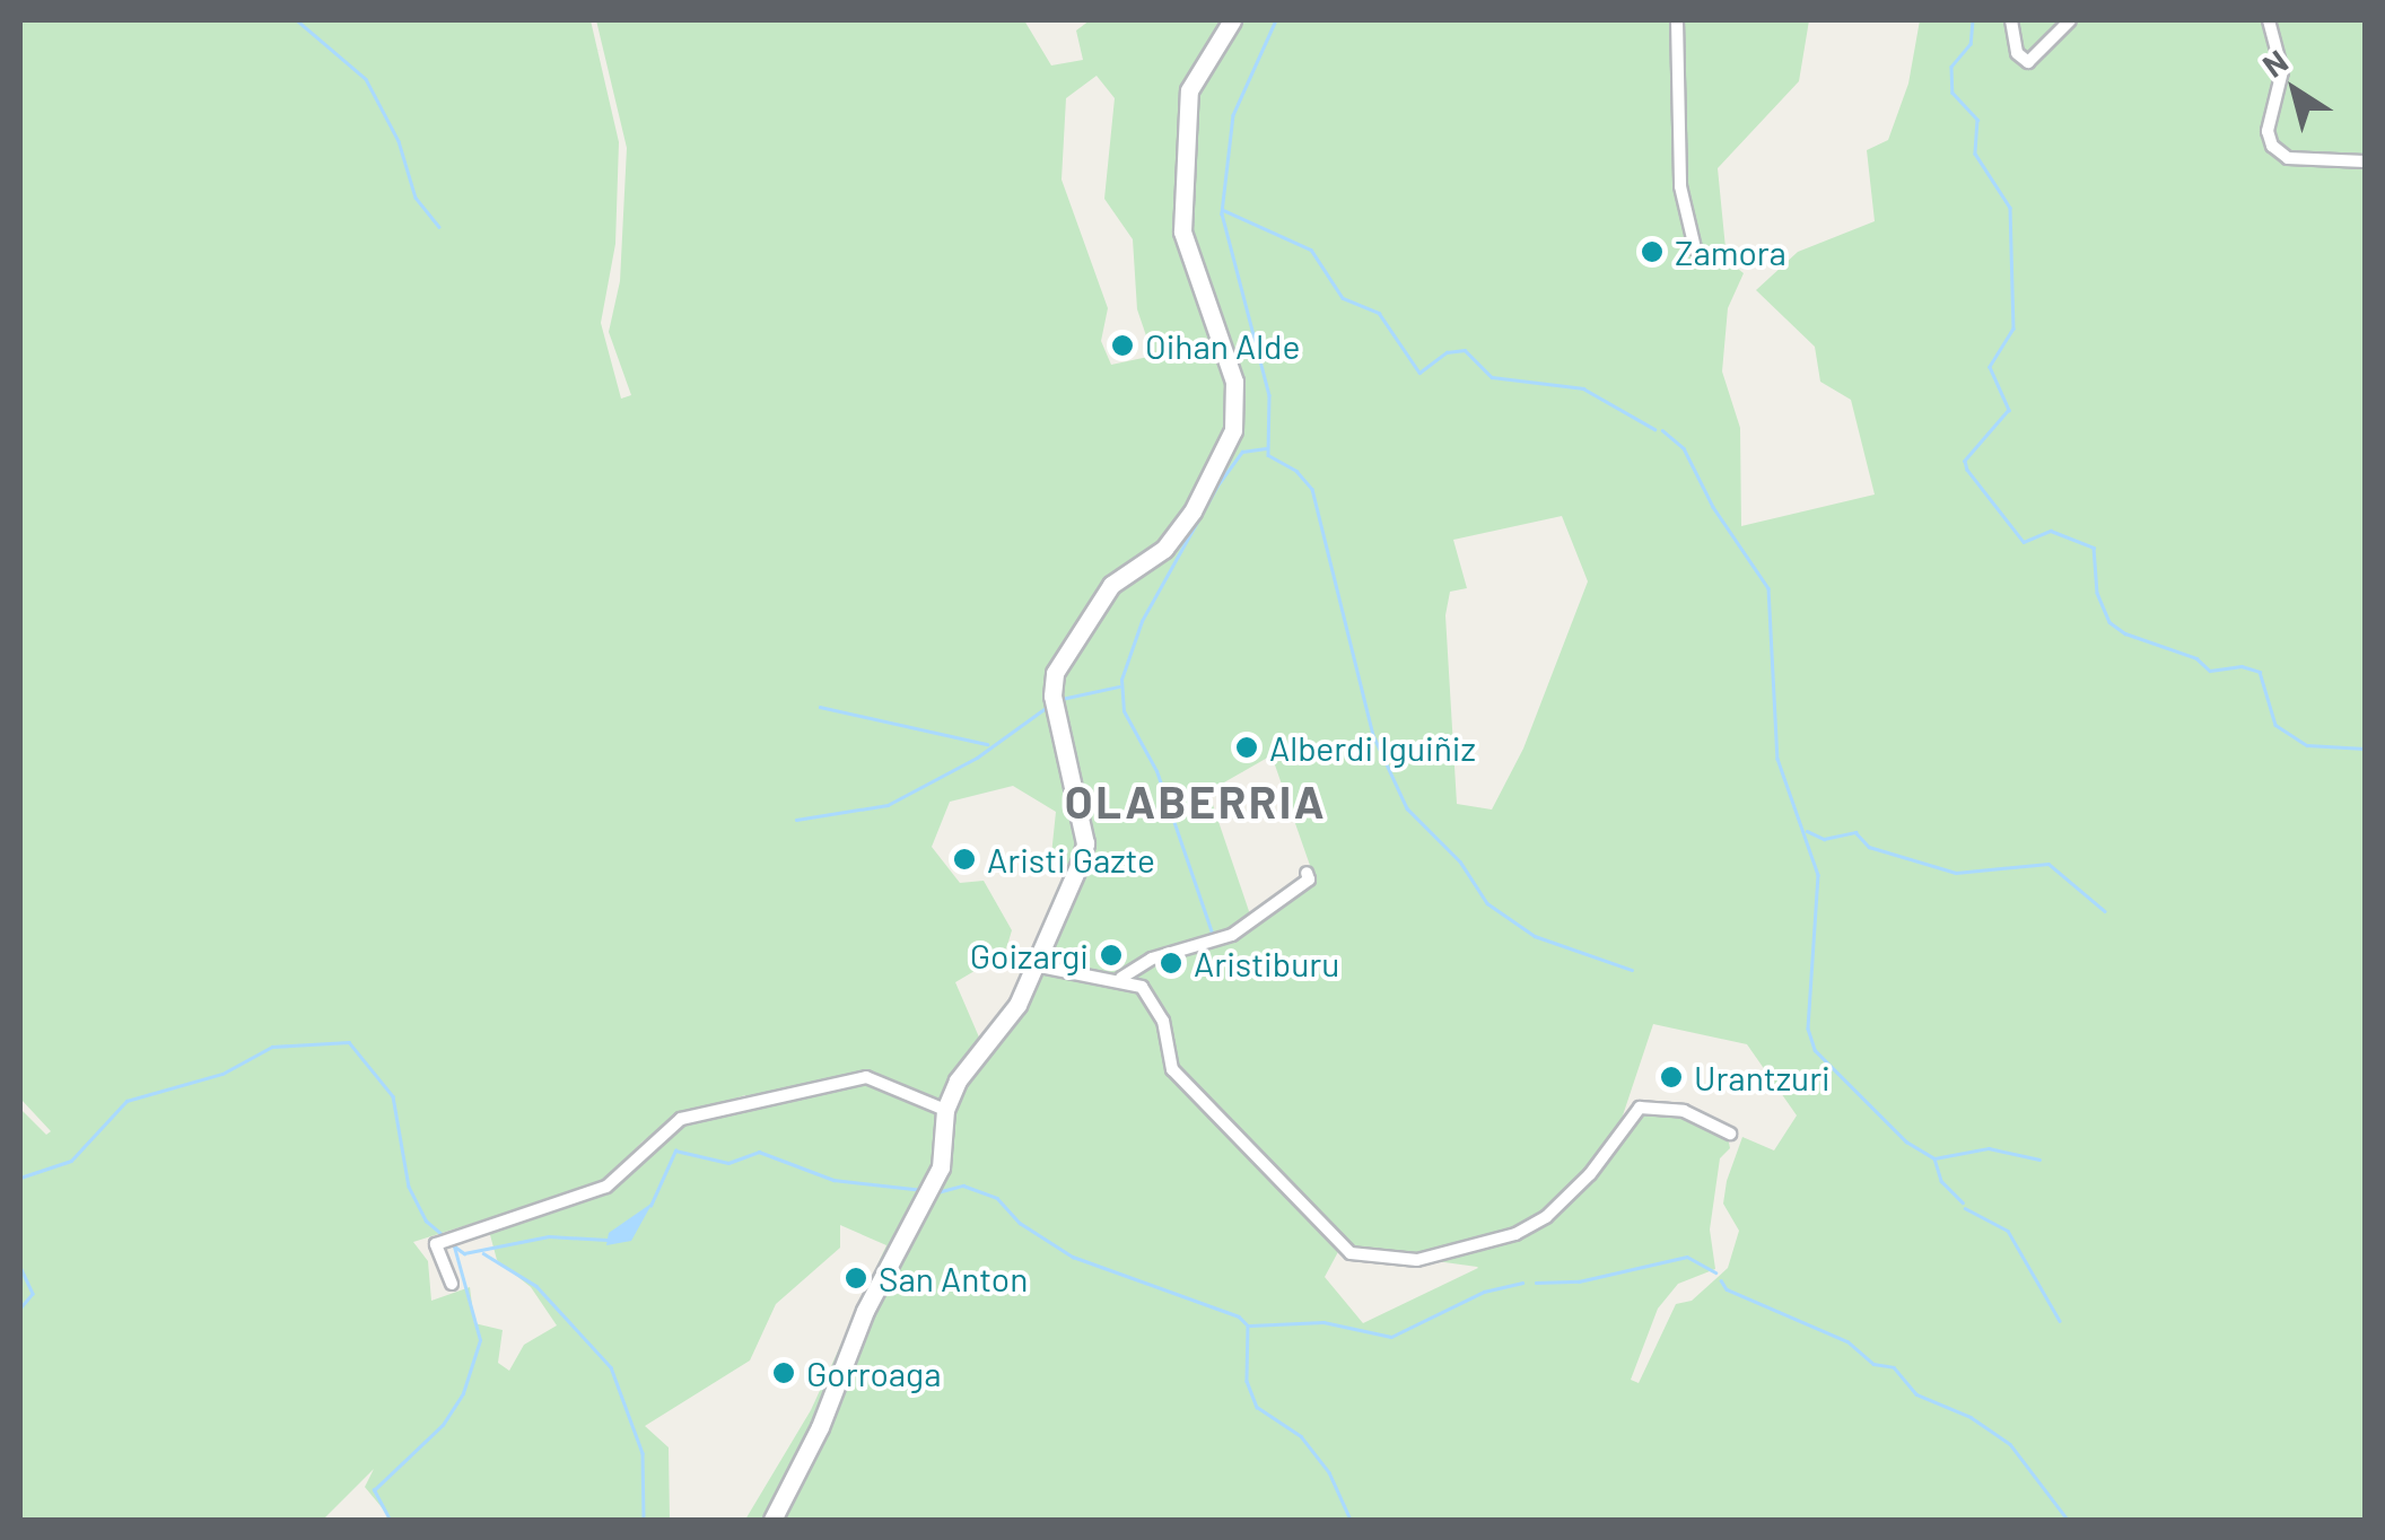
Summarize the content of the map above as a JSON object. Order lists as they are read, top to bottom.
{
  "districts": ["OLABERRIA"],
  "places": [
    "Zamora",
    "Oihan Alde",
    "Alberdi Iguiñiz",
    "Aristi Gazte",
    "Goizargi",
    "Aristiburu",
    "Urantzuri",
    "San Anton",
    "Gorroaga"
  ],
  "north": "top left"
}
